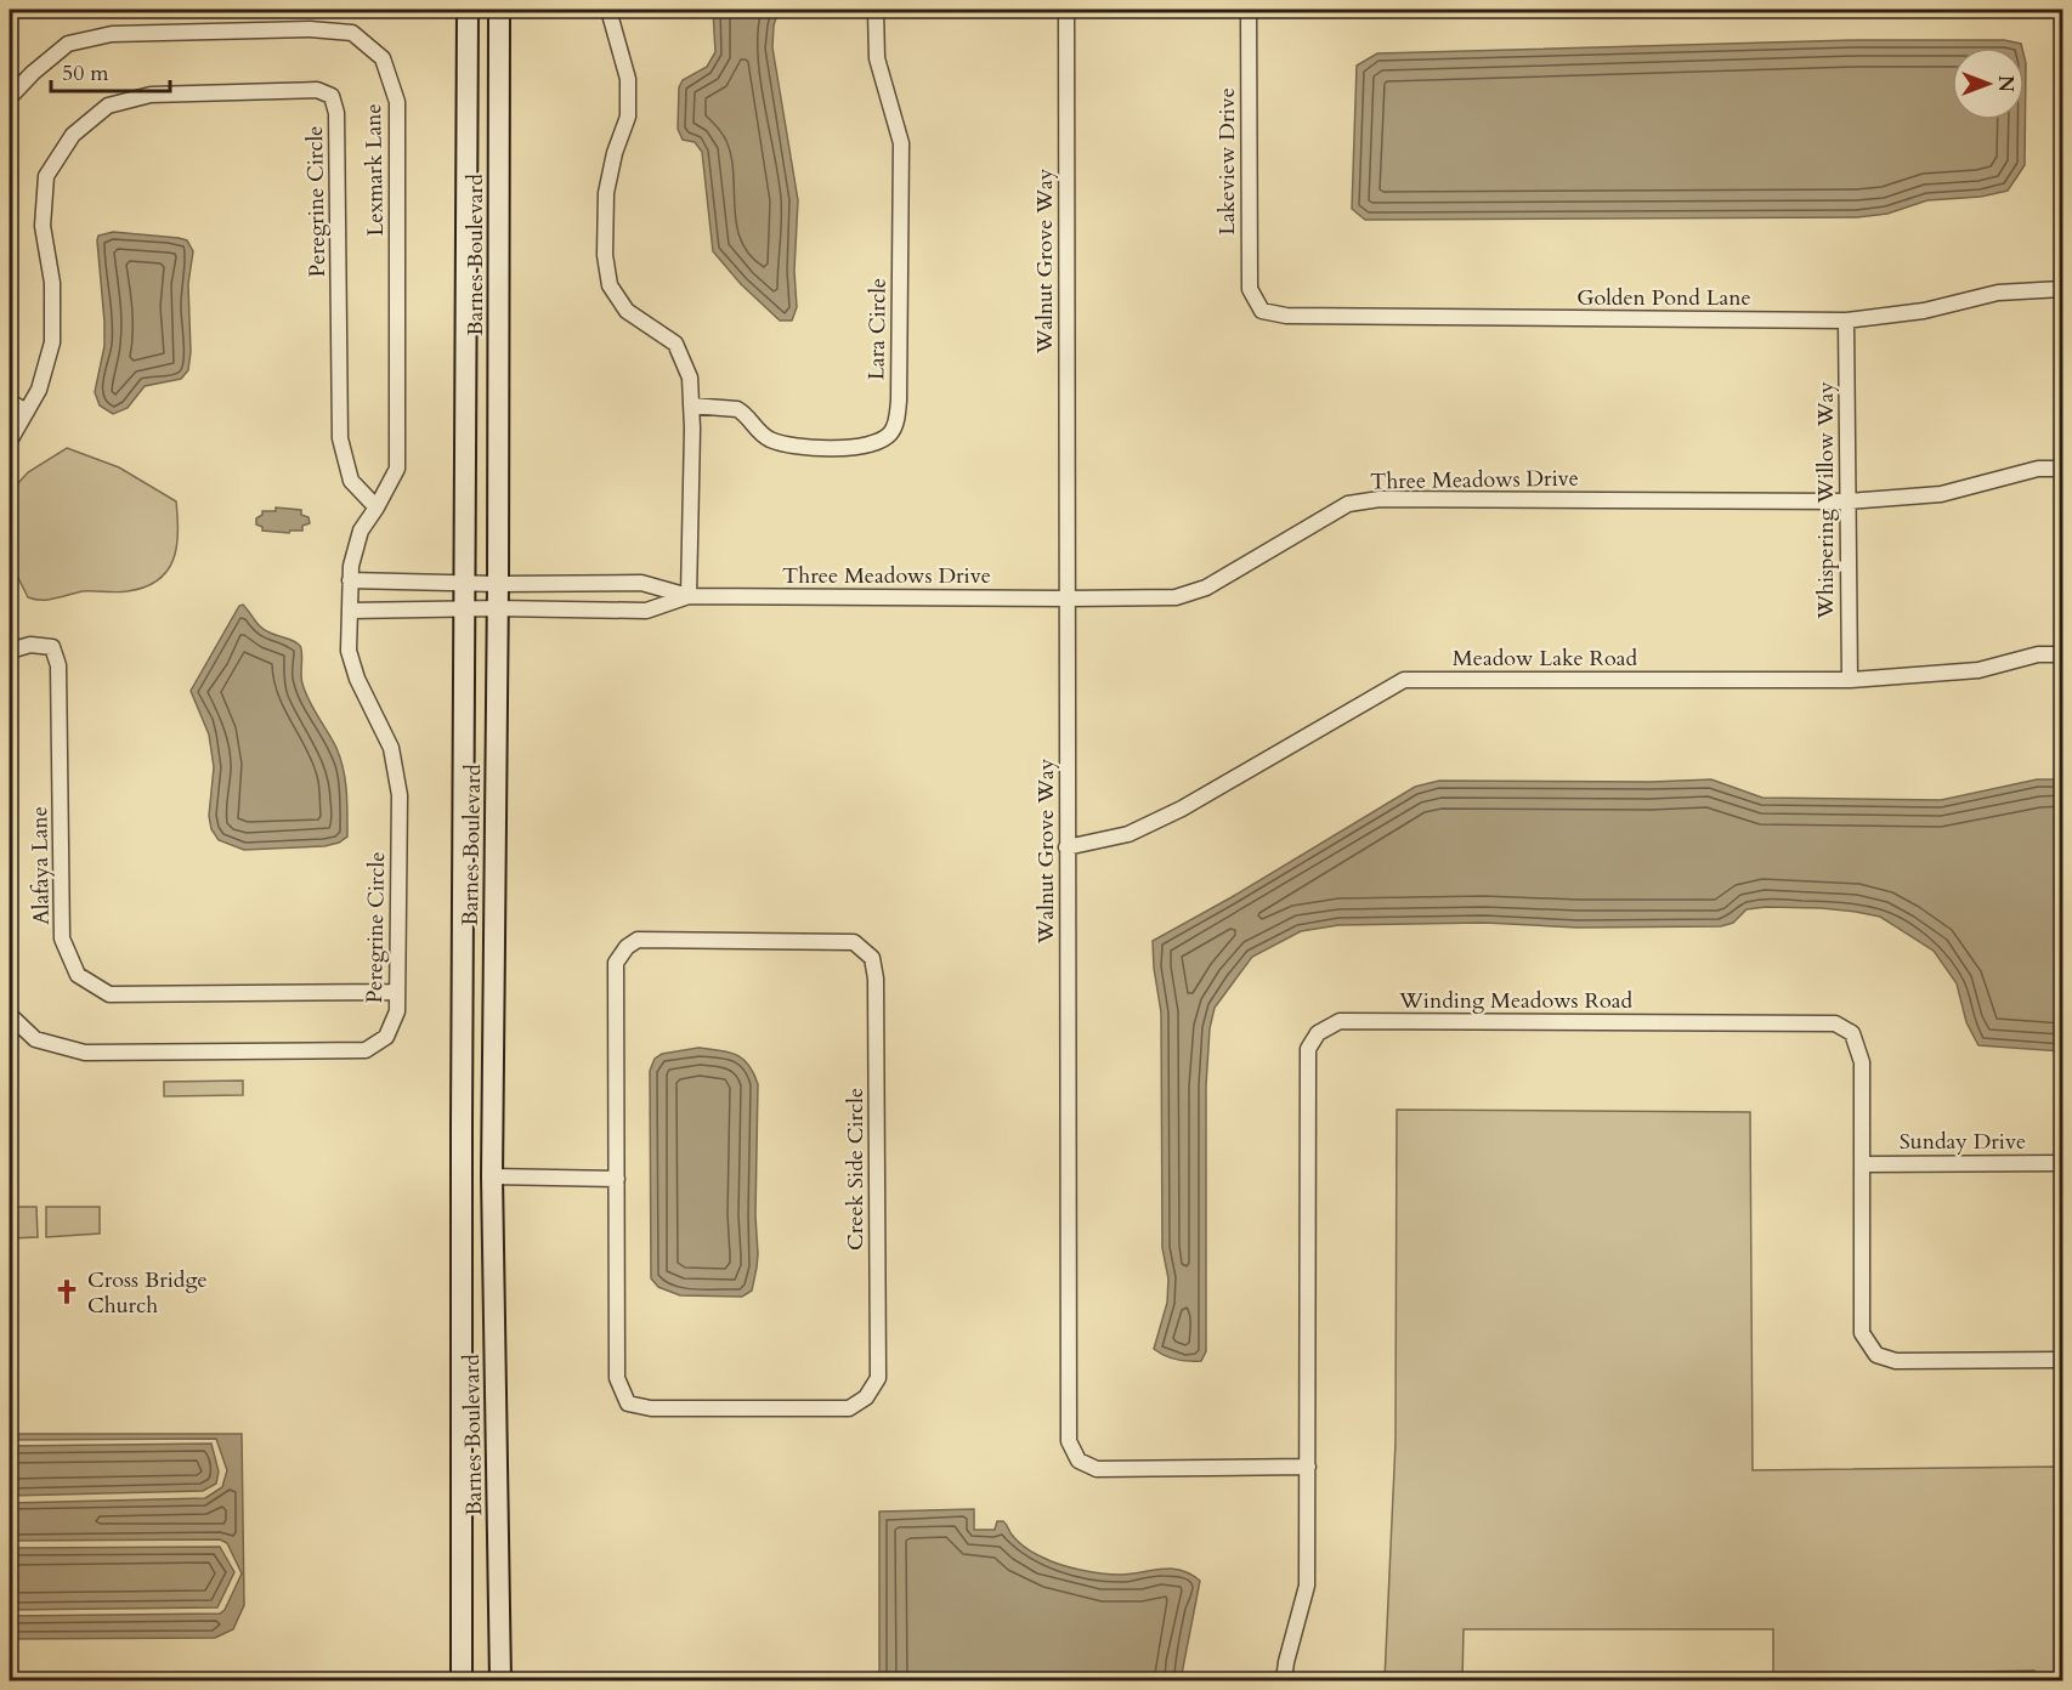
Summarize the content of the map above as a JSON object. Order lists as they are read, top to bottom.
{
  "streets": {
    "main road": ["Barnes Boulevard"],
    "street": [
      "Lakeview Drive",
      "Lexmark Lane",
      "Peregrine Circle",
      "Walnut Grove Way",
      "Golden Pond Lane",
      "Lara Circle",
      "Three Meadows Drive",
      "Whispering Willow Way",
      "Meadow Lake Road",
      "Alafaya Lane",
      "Winding Meadows Road",
      "Sunday Drive",
      "Creek Side Circle"
    ]
  },
  "crossings": [
    ["Lakeview Drive", "Golden Pond Lane"],
    ["Lexmark Lane", "Peregrine Circle"],
    ["Peregrine Circle", "Alafaya Lane"],
    ["Barnes Boulevard", "Three Meadows Drive"],
    ["Walnut Grove Way", "Three Meadows Drive"],
    ["Walnut Grove Way", "Meadow Lake Road"],
    ["Walnut Grove Way", "Winding Meadows Road"],
    ["Golden Pond Lane", "Whispering Willow Way"],
    ["Three Meadows Drive", "Whispering Willow Way"],
    ["Whispering Willow Way", "Meadow Lake Road"],
    ["Winding Meadows Road", "Sunday Drive"]
  ],
  "places": {
    "church": ["Cross Bridge Church"]
  },
  "scale_bar": "50 m",
  "north": "right"
}
